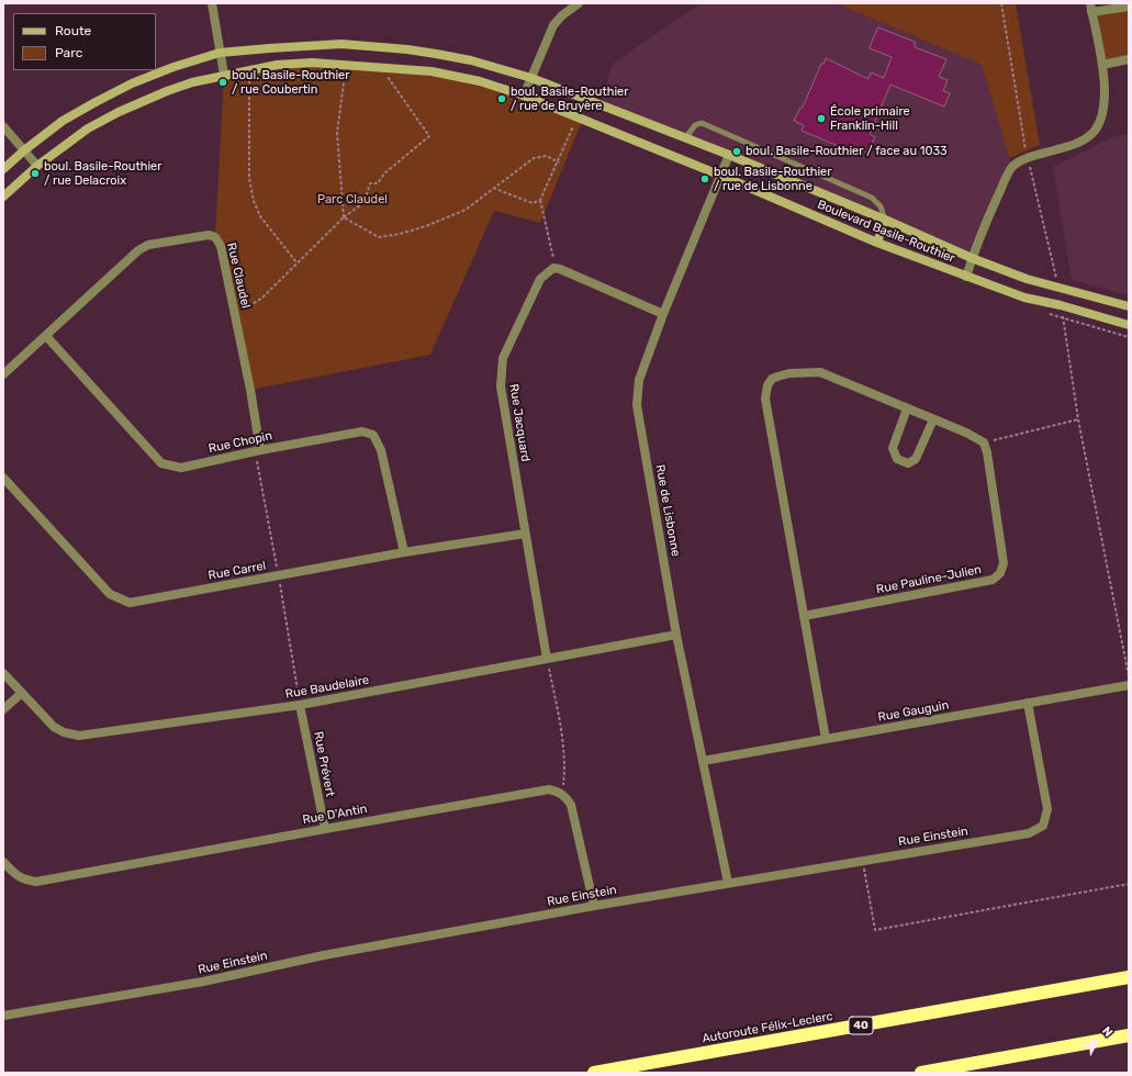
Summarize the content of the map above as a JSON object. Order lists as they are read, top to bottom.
{
  "streets": {
    "highway": ["40", "Autoroute Félix-Leclerc"],
    "street": [
      "Boulevard Basile-Routhier",
      "Rue Claudel",
      "Rue Jacquard",
      "Rue Chopin",
      "Rue de Lisbonne",
      "Rue Carrel",
      "Rue Pauline-Julien",
      "Rue Baudelaire",
      "Rue Gauguin",
      "Rue Prévert",
      "Rue D'Antin",
      "Rue Einstein"
    ]
  },
  "crossings": [
    ["Boulevard Basile-Routhier", "Rue de Lisbonne"],
    ["Rue Claudel", "Rue Chopin"],
    ["Rue Jacquard", "Rue Carrel"],
    ["Rue Jacquard", "Rue Baudelaire"],
    ["Rue Chopin", "Rue Carrel"],
    ["Rue de Lisbonne", "Rue Baudelaire"],
    ["Rue de Lisbonne", "Rue Gauguin"],
    ["Rue de Lisbonne", "Rue Einstein"],
    ["Rue Baudelaire", "Rue Prévert"],
    ["Rue Gauguin", "Rue Einstein"],
    ["Rue Prévert", "Rue D'Antin"]
  ],
  "parks": ["Parc Claudel"],
  "places": [
    "boul. Basile-Routhier / rue Coubertin",
    "boul. Basile-Routhier / rue de Bruyère",
    "École primaire Franklin-Hill",
    "boul. Basile-Routhier / face au 1033",
    "boul. Basile-Routhier / rue Delacroix",
    "boul. Basile-Routhier / rue de Lisbonne"
  ],
  "legend": ["Route", "Parc"],
  "north": "top right"
}
